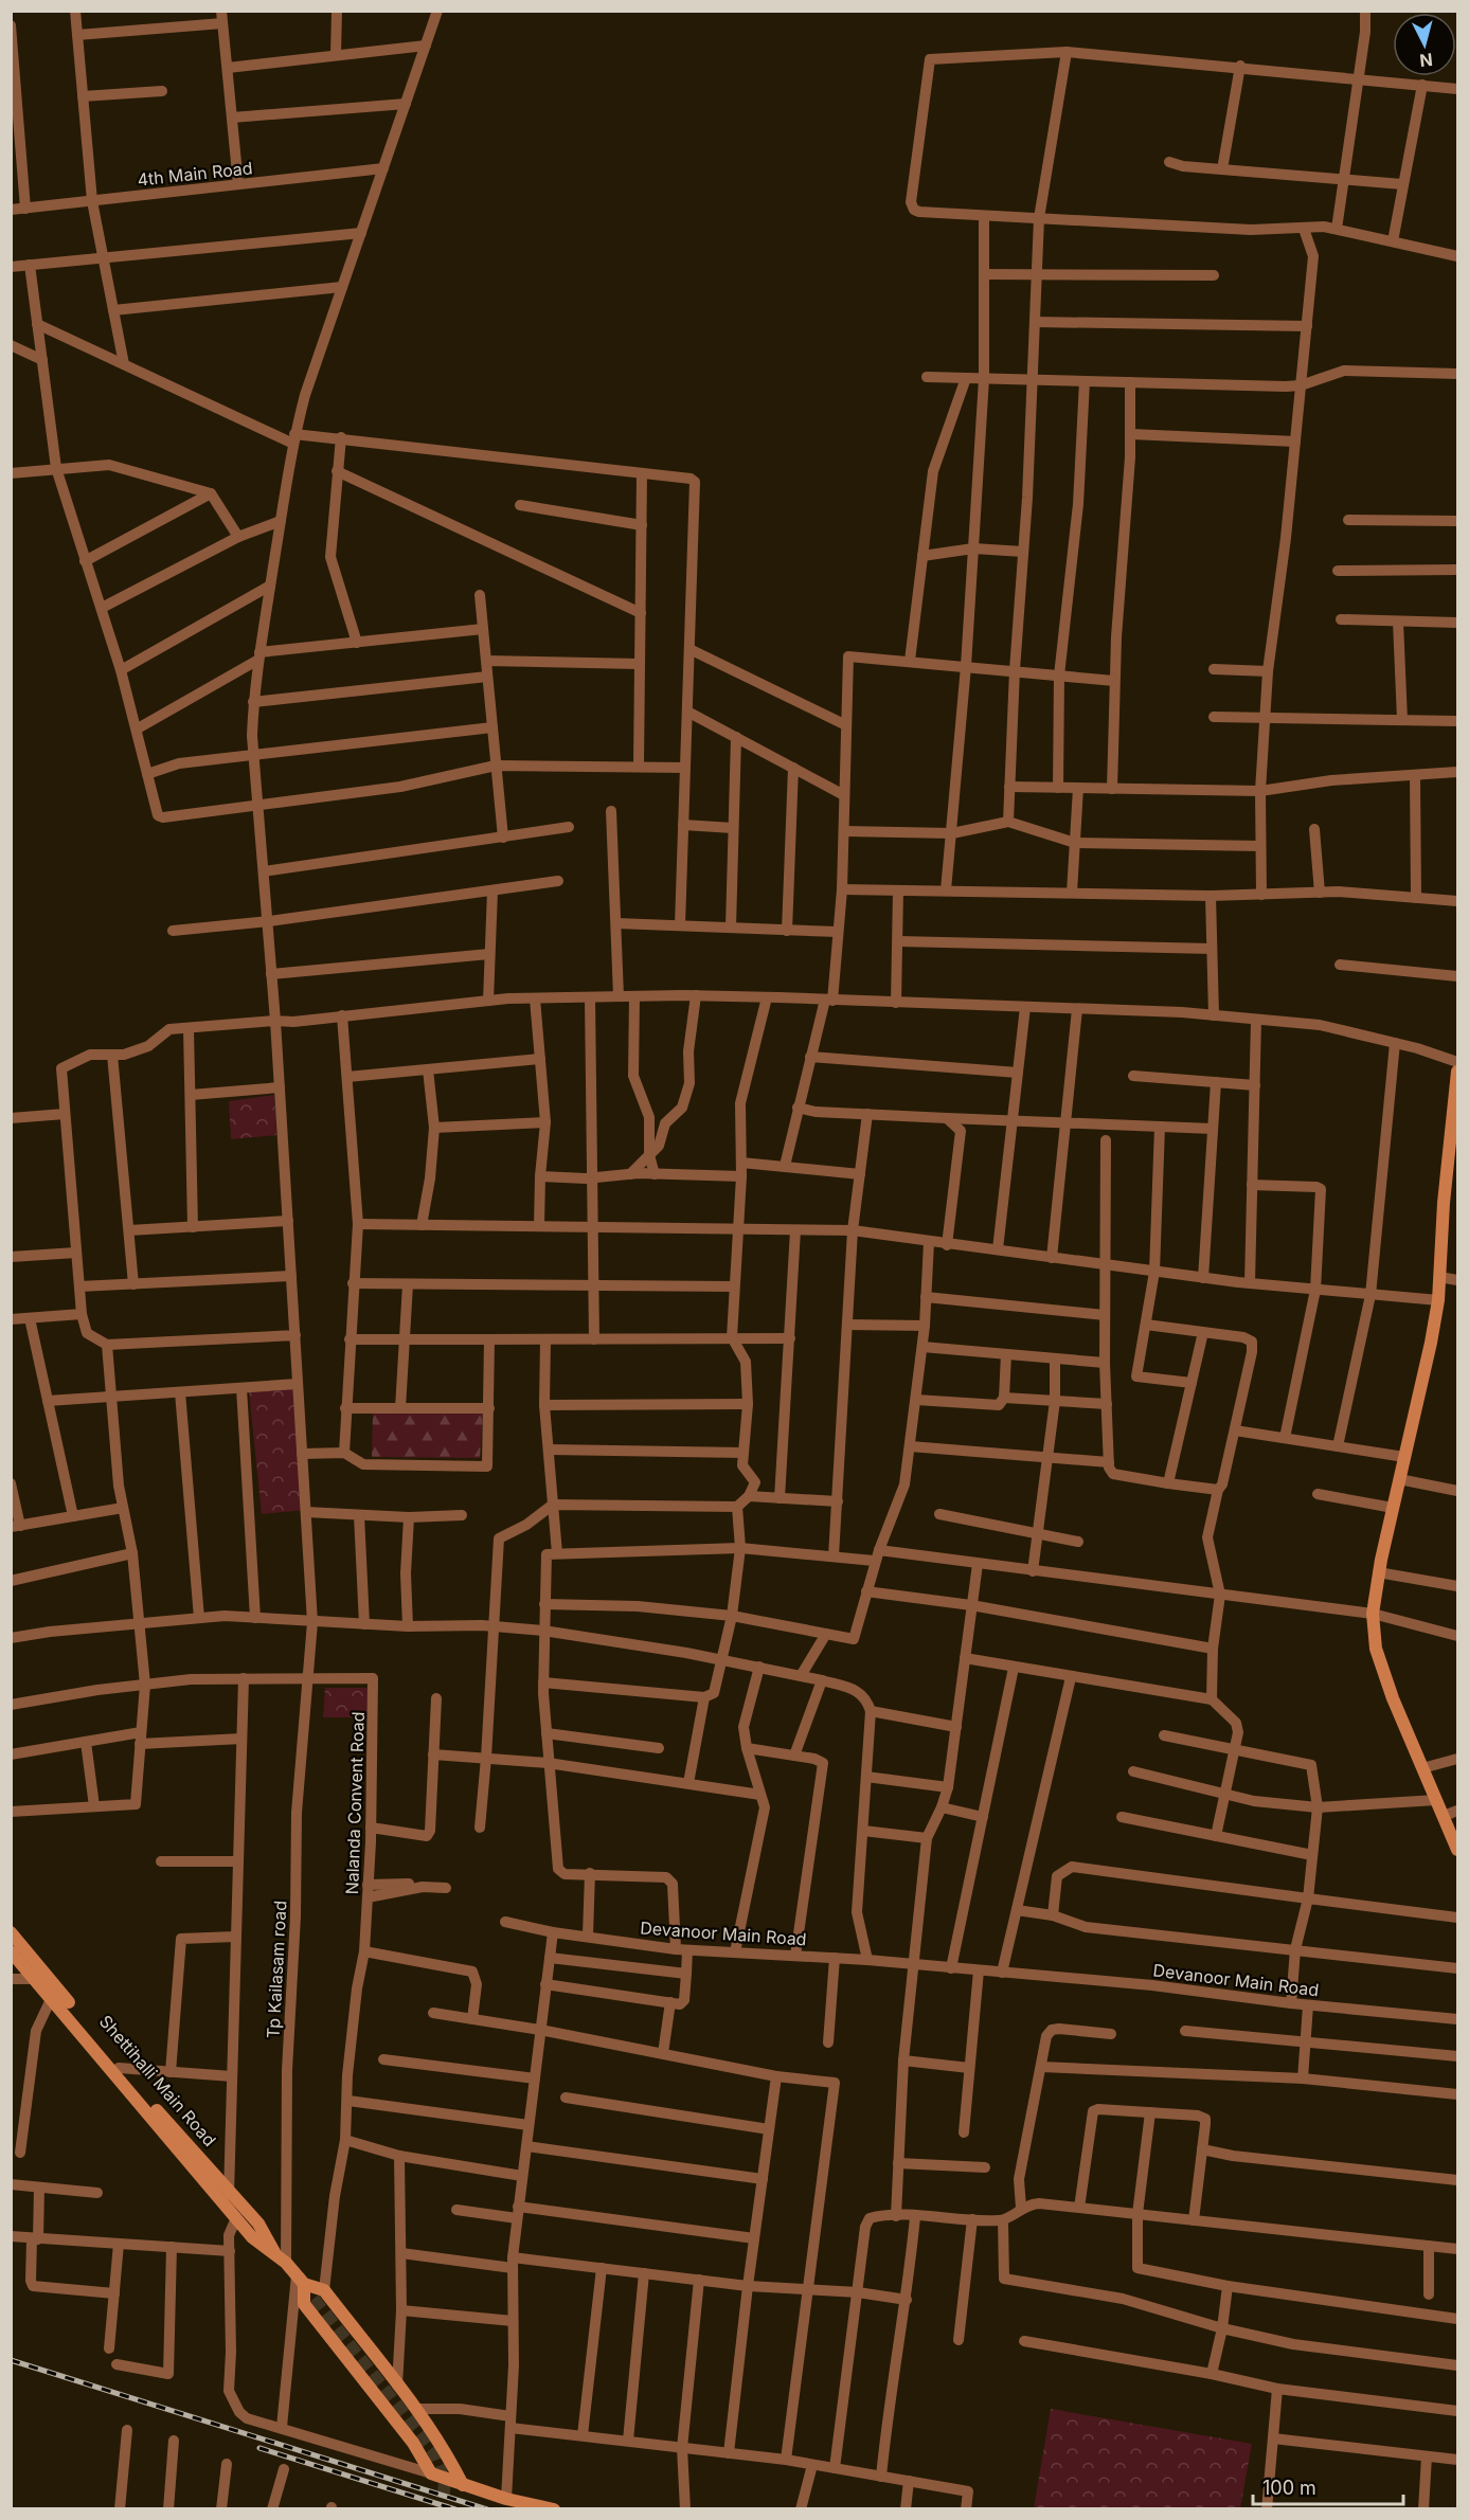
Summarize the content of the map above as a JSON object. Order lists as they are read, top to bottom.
{
  "streets": {
    "main road": ["Shettihalli Main Road"],
    "street": [
      "4th Main Road",
      "Nalanda Convent Road",
      "Devanoor Main Road",
      "Tp Kailasam road"
    ]
  },
  "crossings": [
    ["4th Main Road", "Tp Kailasam road"],
    ["Nalanda Convent Road", "Tp Kailasam road"],
    ["Tp Kailasam road", "Shettihalli Main Road"]
  ],
  "scale_bar": "100 m",
  "north": "bottom"
}
